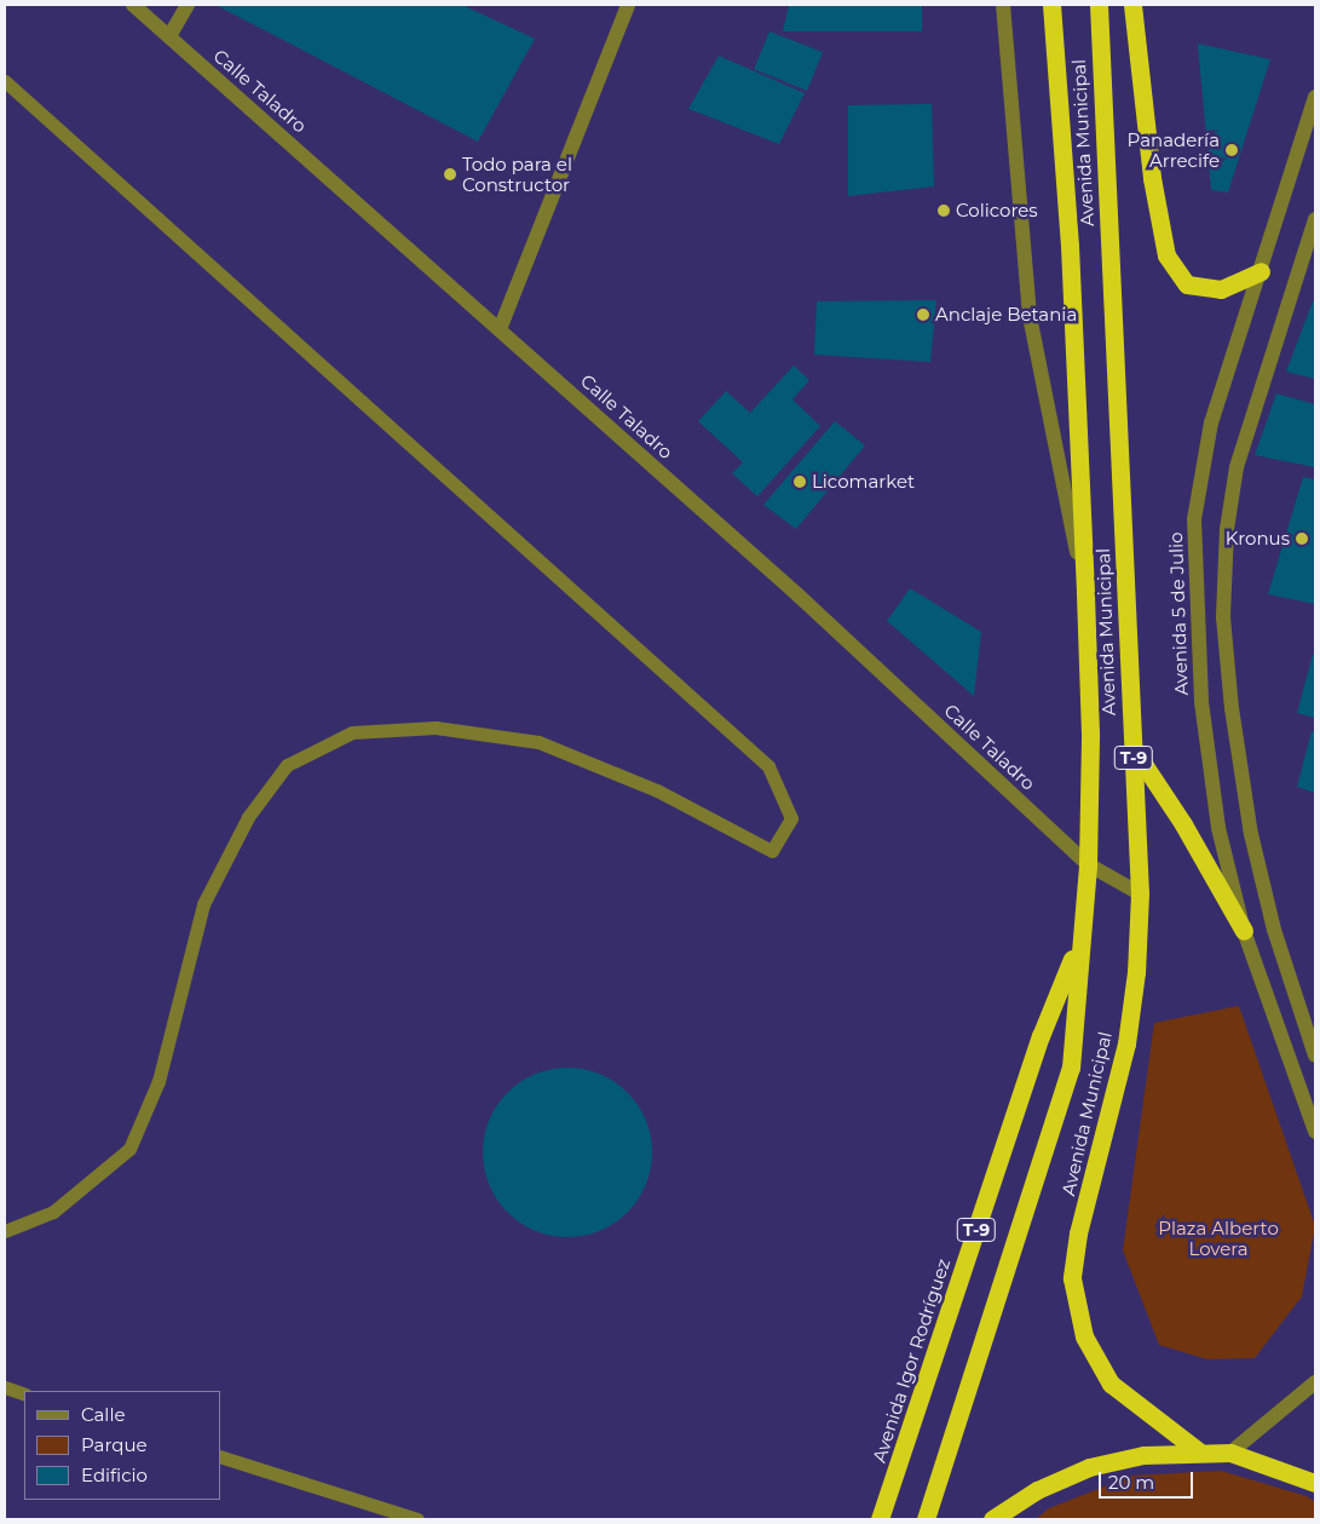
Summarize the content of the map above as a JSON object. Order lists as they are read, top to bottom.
{
  "streets": {
    "highway": ["Avenida Municipal", "T-9", "Avenida Igor Rodríguez"],
    "street": ["Calle Taladro", "Avenida 5 de Julio"]
  },
  "crossings": [
    ["Calle Taladro", "Avenida Municipal"],
    ["Avenida Municipal", "Avenida Igor Rodríguez"]
  ],
  "parks": ["Plaza Alberto Lovera"],
  "places": [
    "Panadería Arrecife",
    "Todo para el Constructor",
    "Colicores",
    "Anclaje Betania",
    "Licomarket",
    "Kronus"
  ],
  "legend": ["Calle", "Parque", "Edificio"],
  "scale_bar": "20 m"
}
